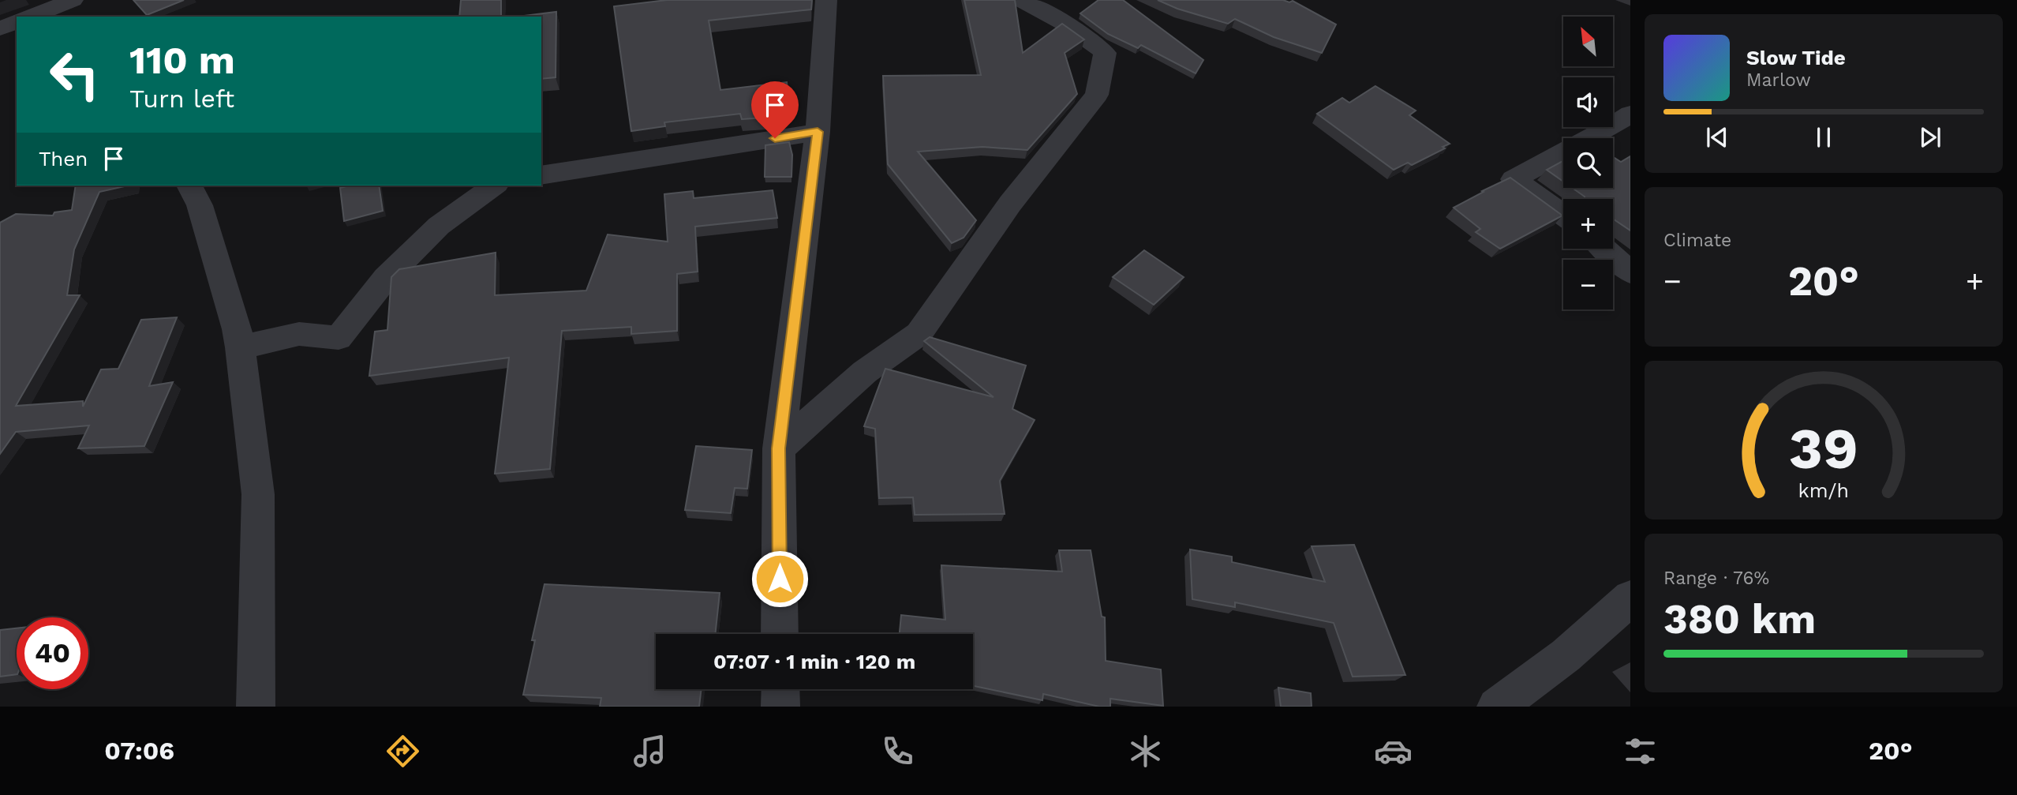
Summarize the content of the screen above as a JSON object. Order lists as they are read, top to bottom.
{
  "north": "top left",
  "page": {
    "map_buttons": ["+", "−"],
    "turn": ["110 m", "Turn left"],
    "song": ["Slow Tide", "Marlow"],
    "then": "Then",
    "tile": [
      "Climate",
      ["Range · 76%", "380 km"]
    ],
    "heat": ["−", "20°", "+"],
    "limit": "40",
    "trip": "07:07 · 1 min · 120 m",
    "tabs": ["07:06", "20°"],
    "gauge": ["39", "km/h"]
  }
}
